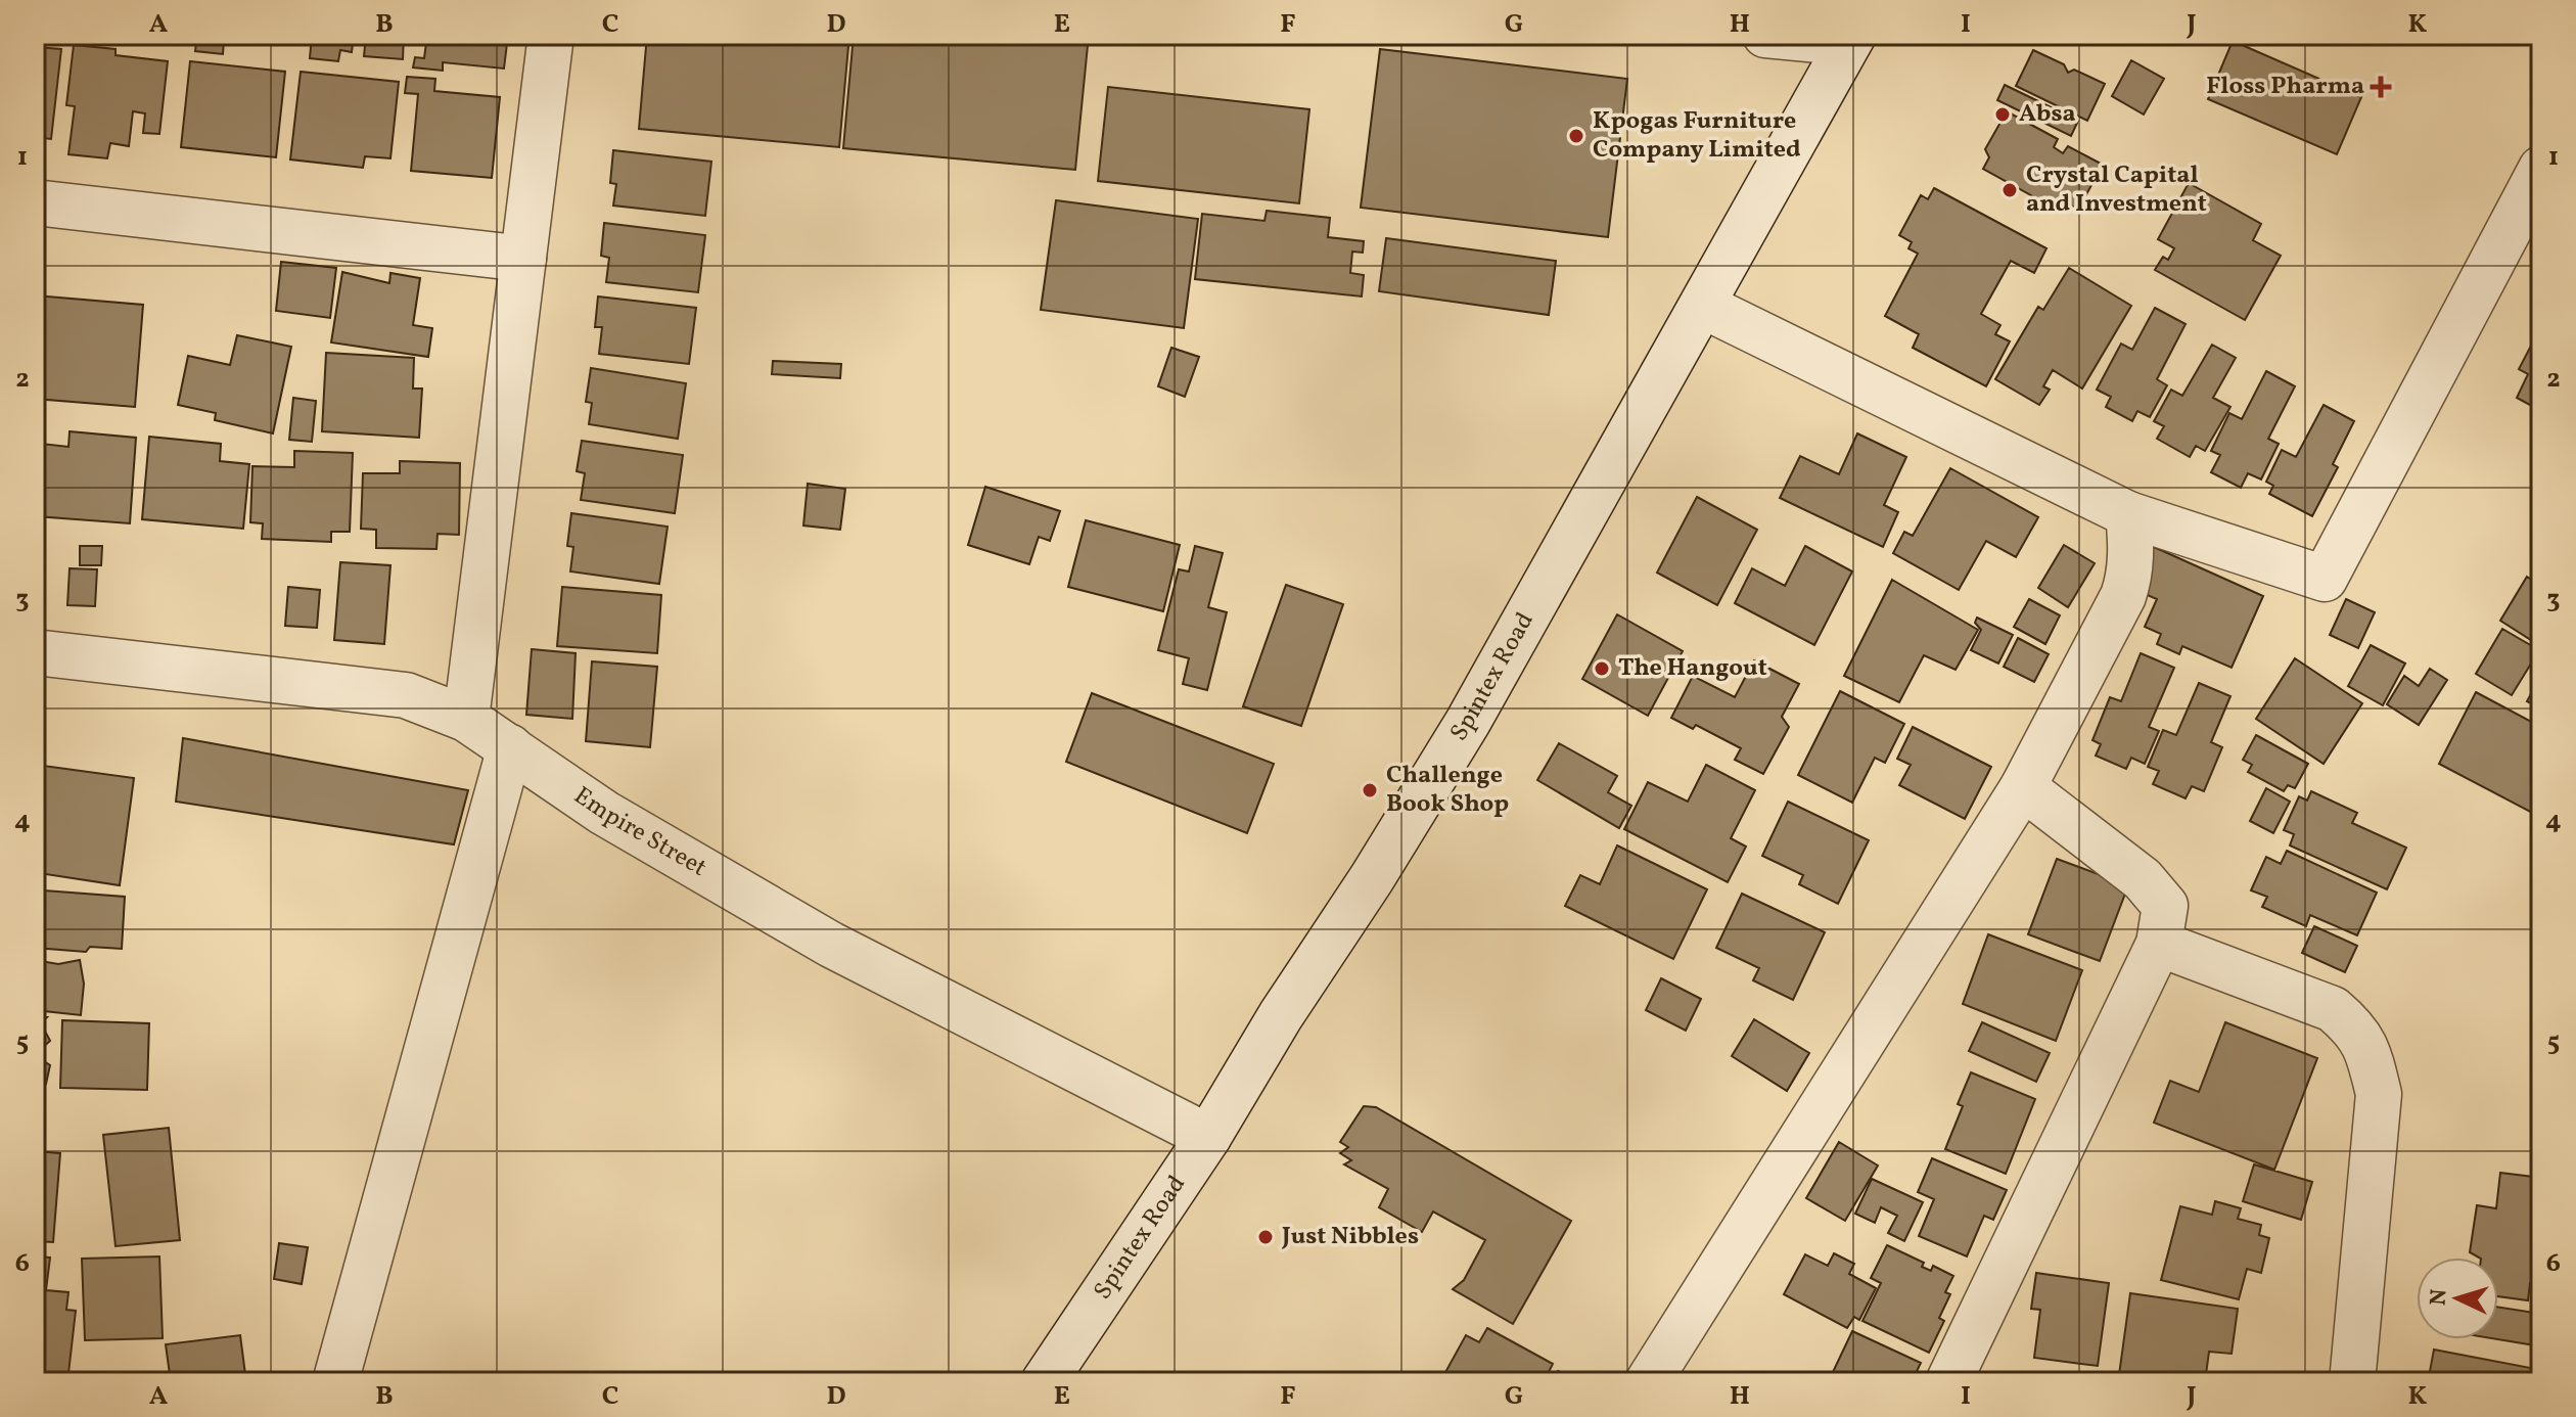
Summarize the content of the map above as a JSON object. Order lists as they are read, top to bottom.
{
  "streets": {
    "street": ["Spintex Road", "Empire Street"]
  },
  "crossings": [
    ["Spintex Road", "Empire Street"]
  ],
  "places": {
    "health": ["Floss Pharma"],
    "other": [
      "Absa",
      "Kpogas Furniture Company Limited",
      "Crystal Capital and Investment",
      "The Hangout",
      "Challenge Book Shop",
      "Just Nibbles"
    ]
  },
  "north": "left",
  "grid": {
    "columns": [
      "A",
      "B",
      "C",
      "D",
      "E",
      "F",
      "G",
      "H",
      "I",
      "J",
      "K"
    ],
    "rows": [
      "1",
      "2",
      "3",
      "4",
      "5",
      "6"
    ]
  }
}
